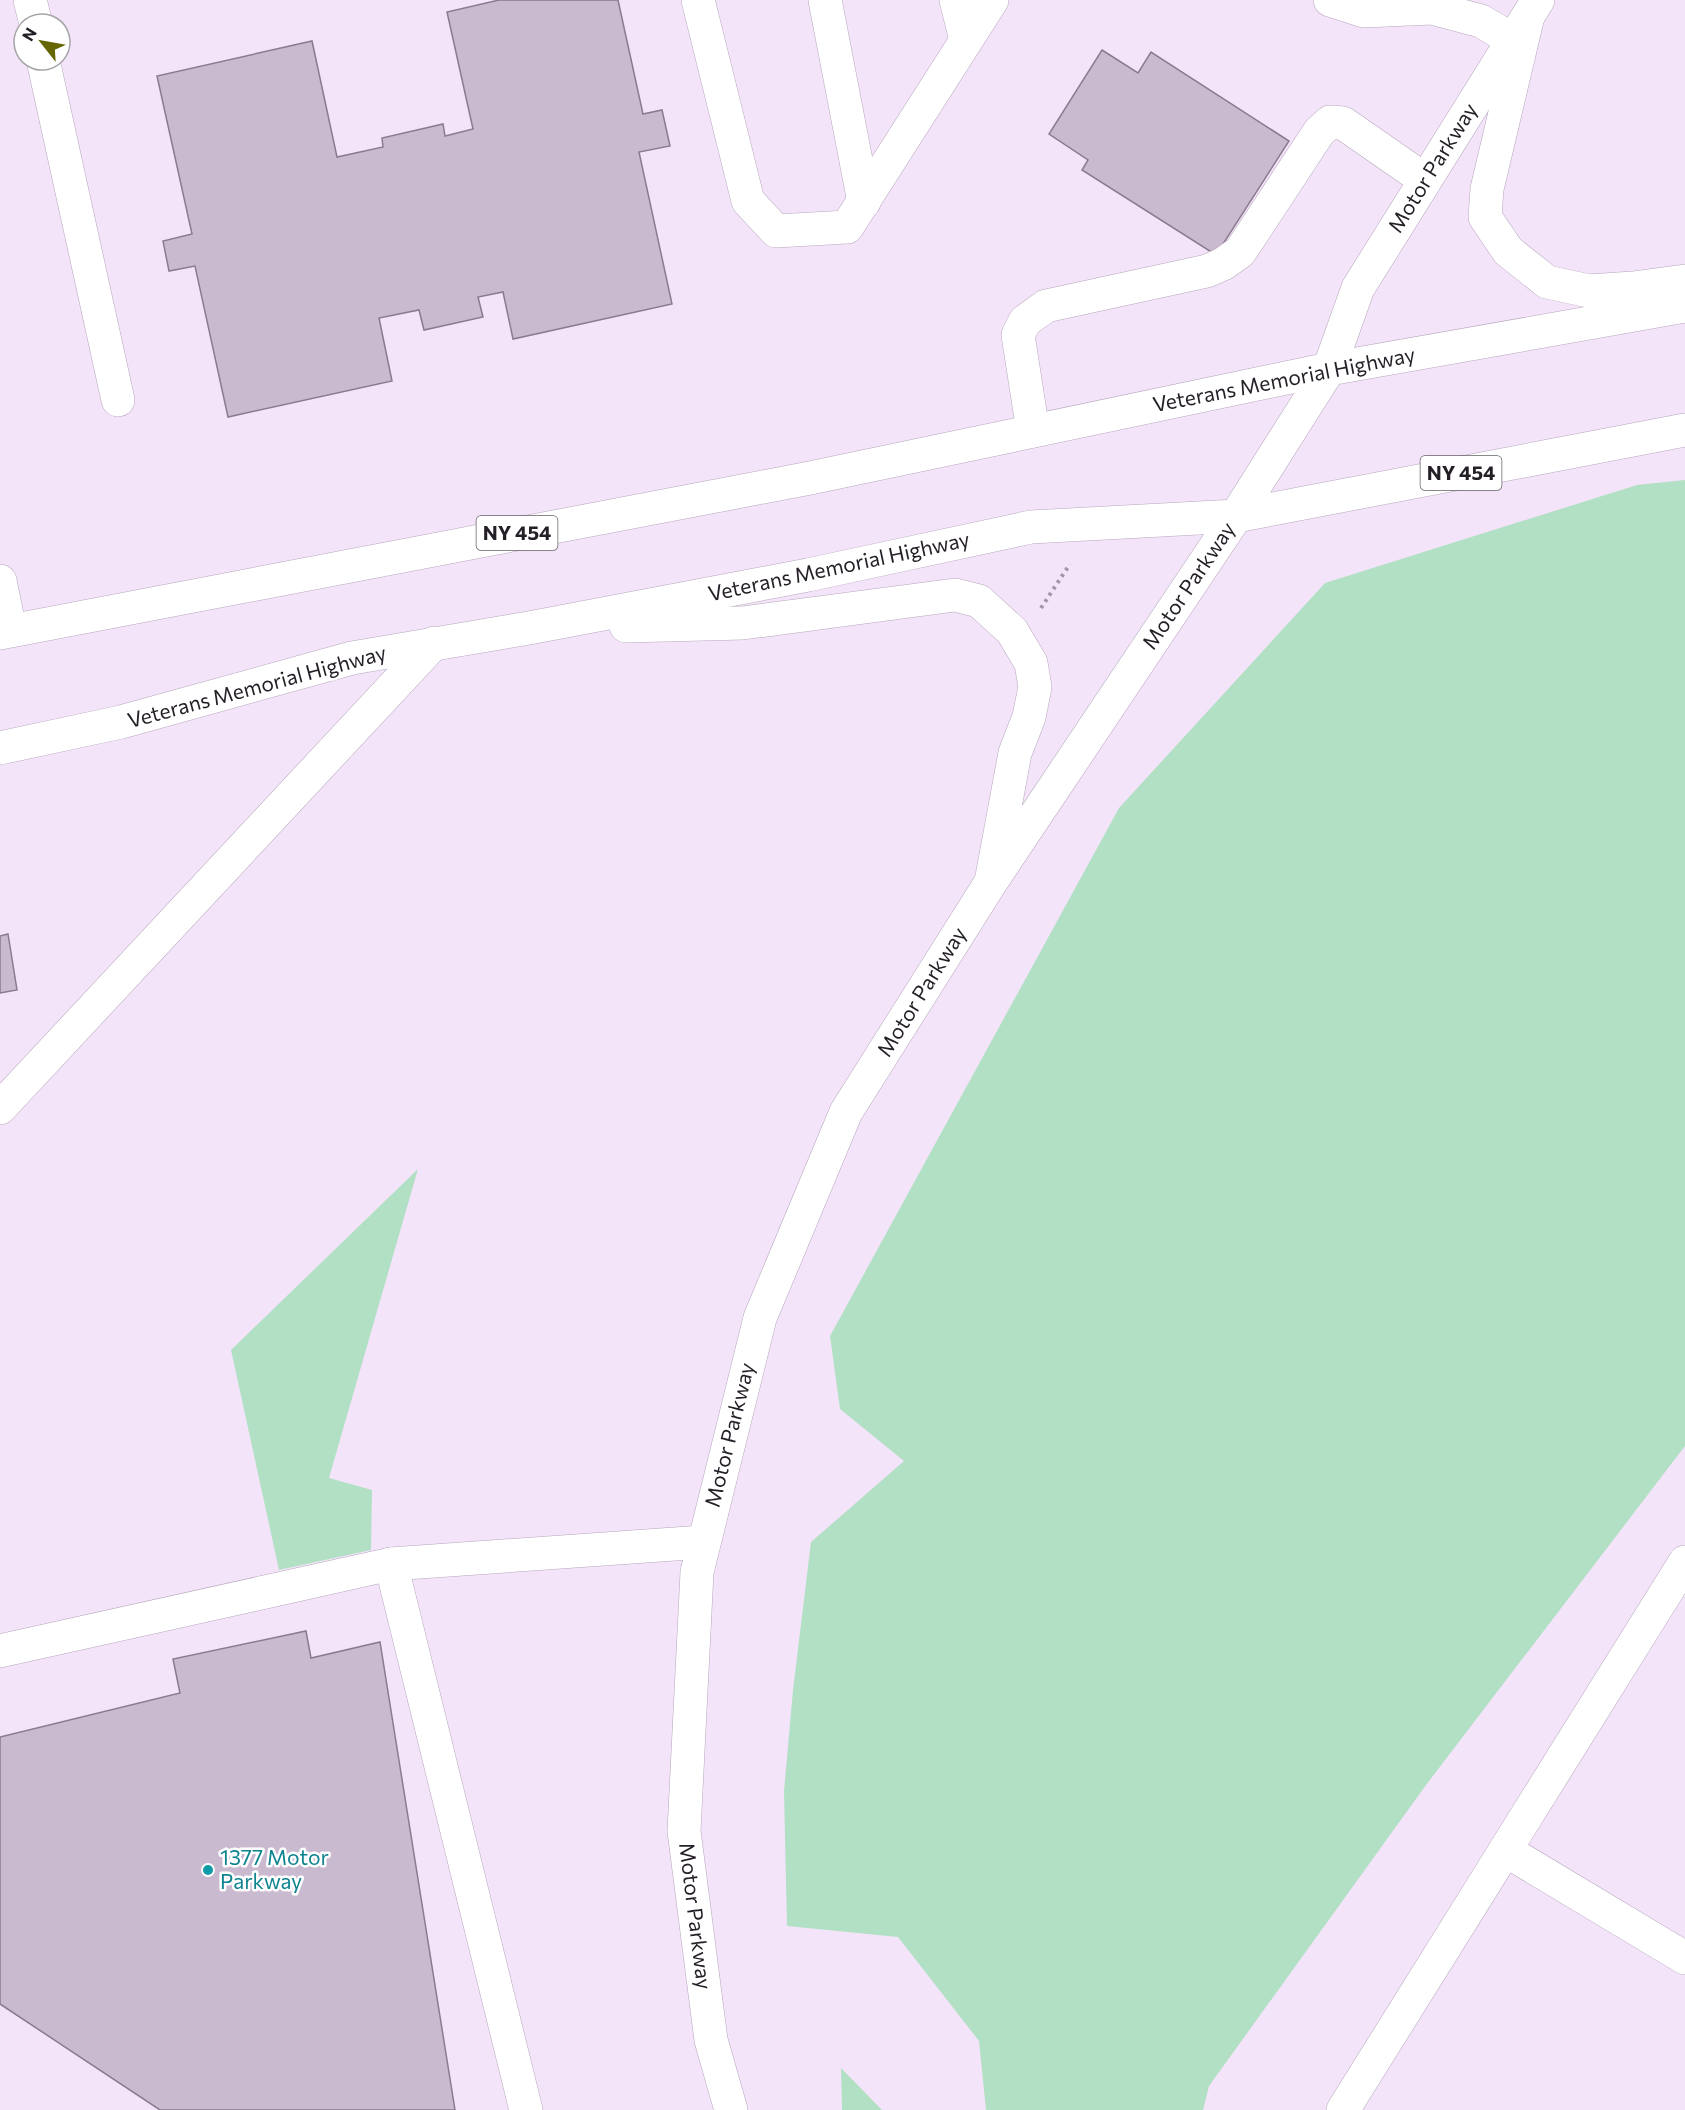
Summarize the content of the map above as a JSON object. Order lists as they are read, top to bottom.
{
  "streets": {
    "main road": ["Motor Parkway", "Veterans Memorial Highway", "NY 454"]
  },
  "crossings": [
    ["Motor Parkway", "Veterans Memorial Highway"]
  ],
  "places": ["1377 Motor Parkway"],
  "north": "top left"
}
